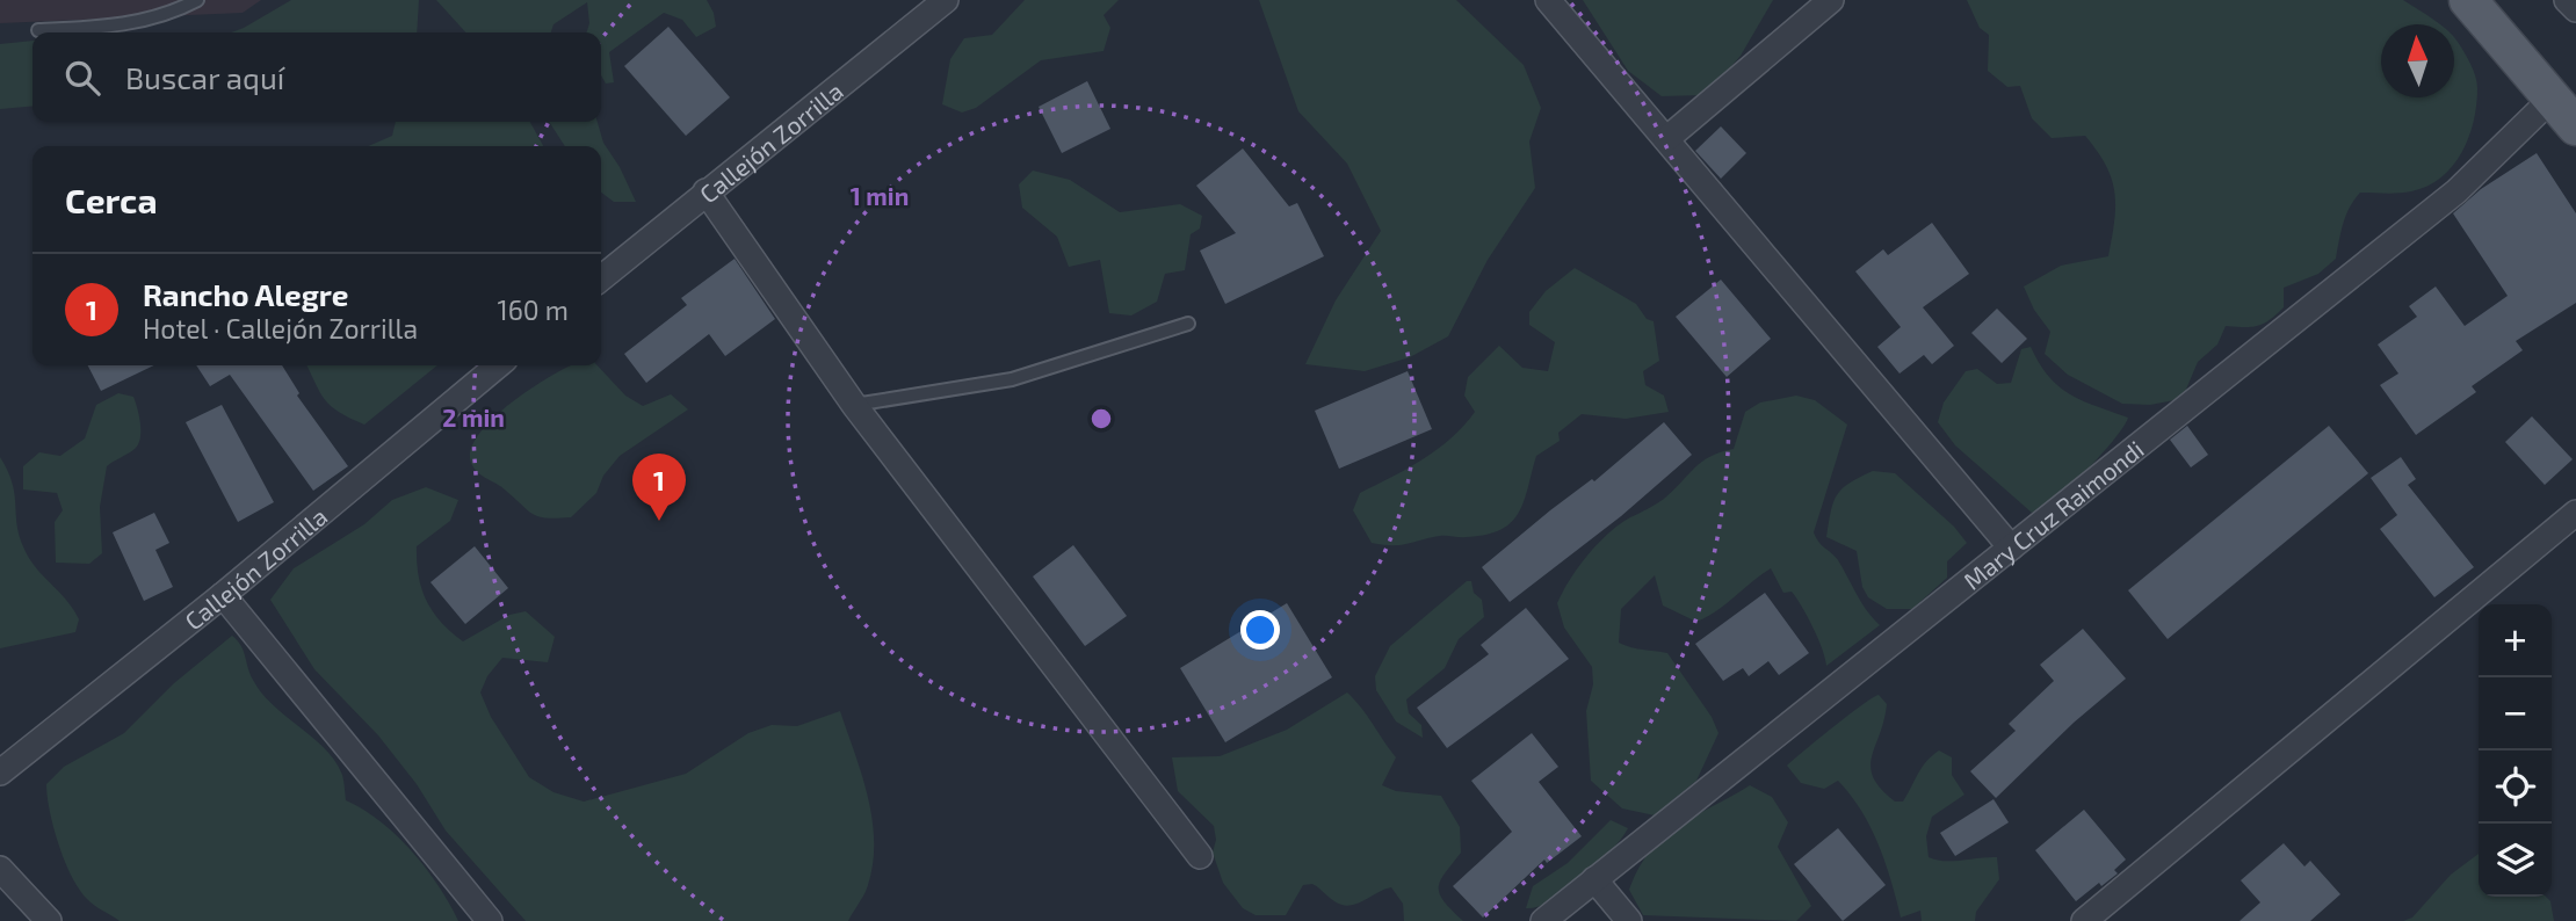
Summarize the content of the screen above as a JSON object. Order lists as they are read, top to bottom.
{
  "streets": {
    "street": ["Callejón Zorrilla", "Mary Cruz Raimondi"]
  },
  "north": "top",
  "page": {
    "search": "Buscar aquí",
    "heading": "Cerca",
    "list": [
      {
        "mark": "1",
        "name": "Rancho Alegre",
        "note": "Hotel · Callejón Zorrilla",
        "value": "160 m"
      }
    ],
    "pins": "1",
    "map_buttons": ["+", "−"]
  },
  "rings": ["1 min", "2 min"]
}
